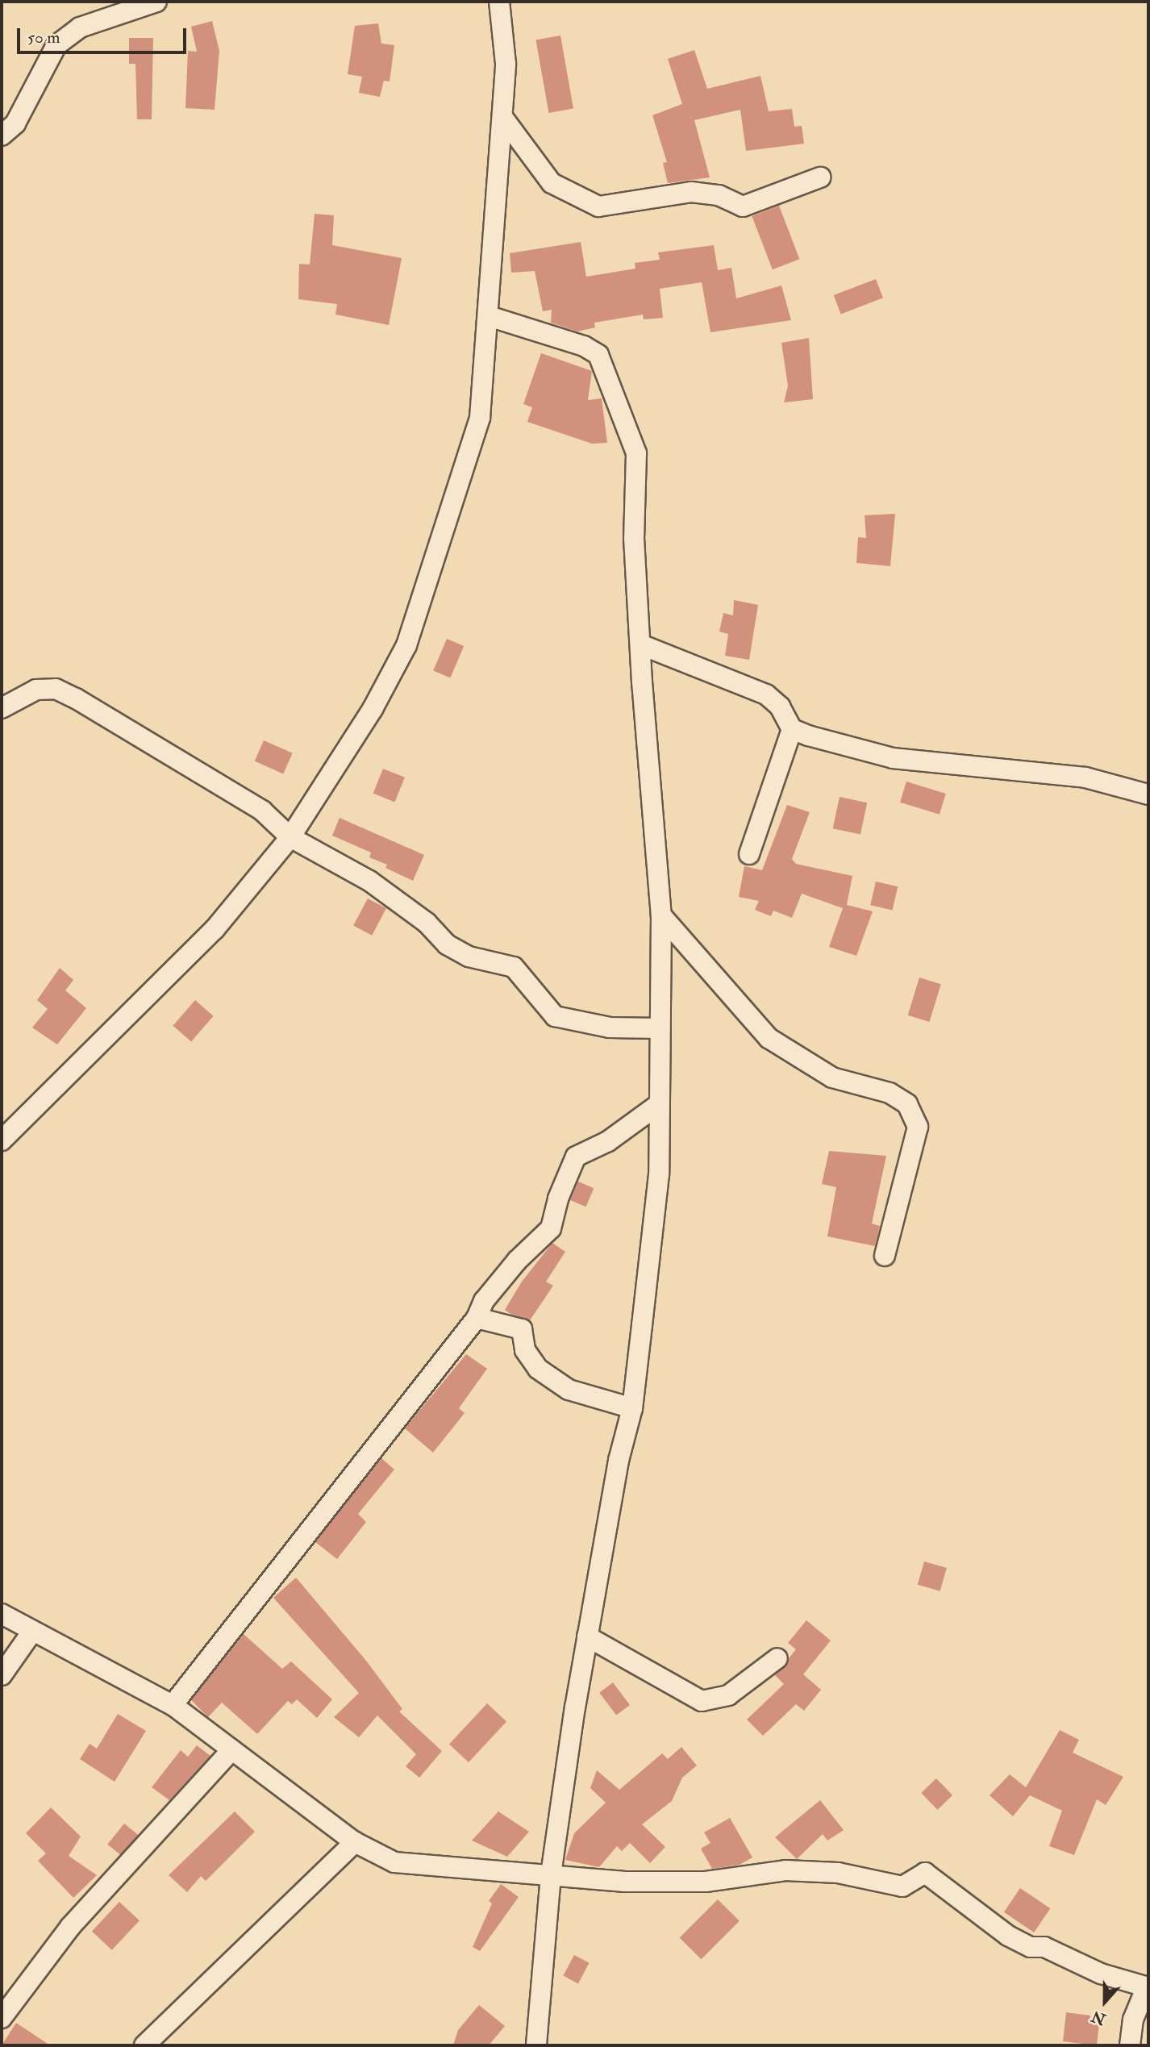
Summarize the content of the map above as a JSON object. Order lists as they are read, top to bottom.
{
  "scale_bar": "50 m",
  "north": "bottom"
}
